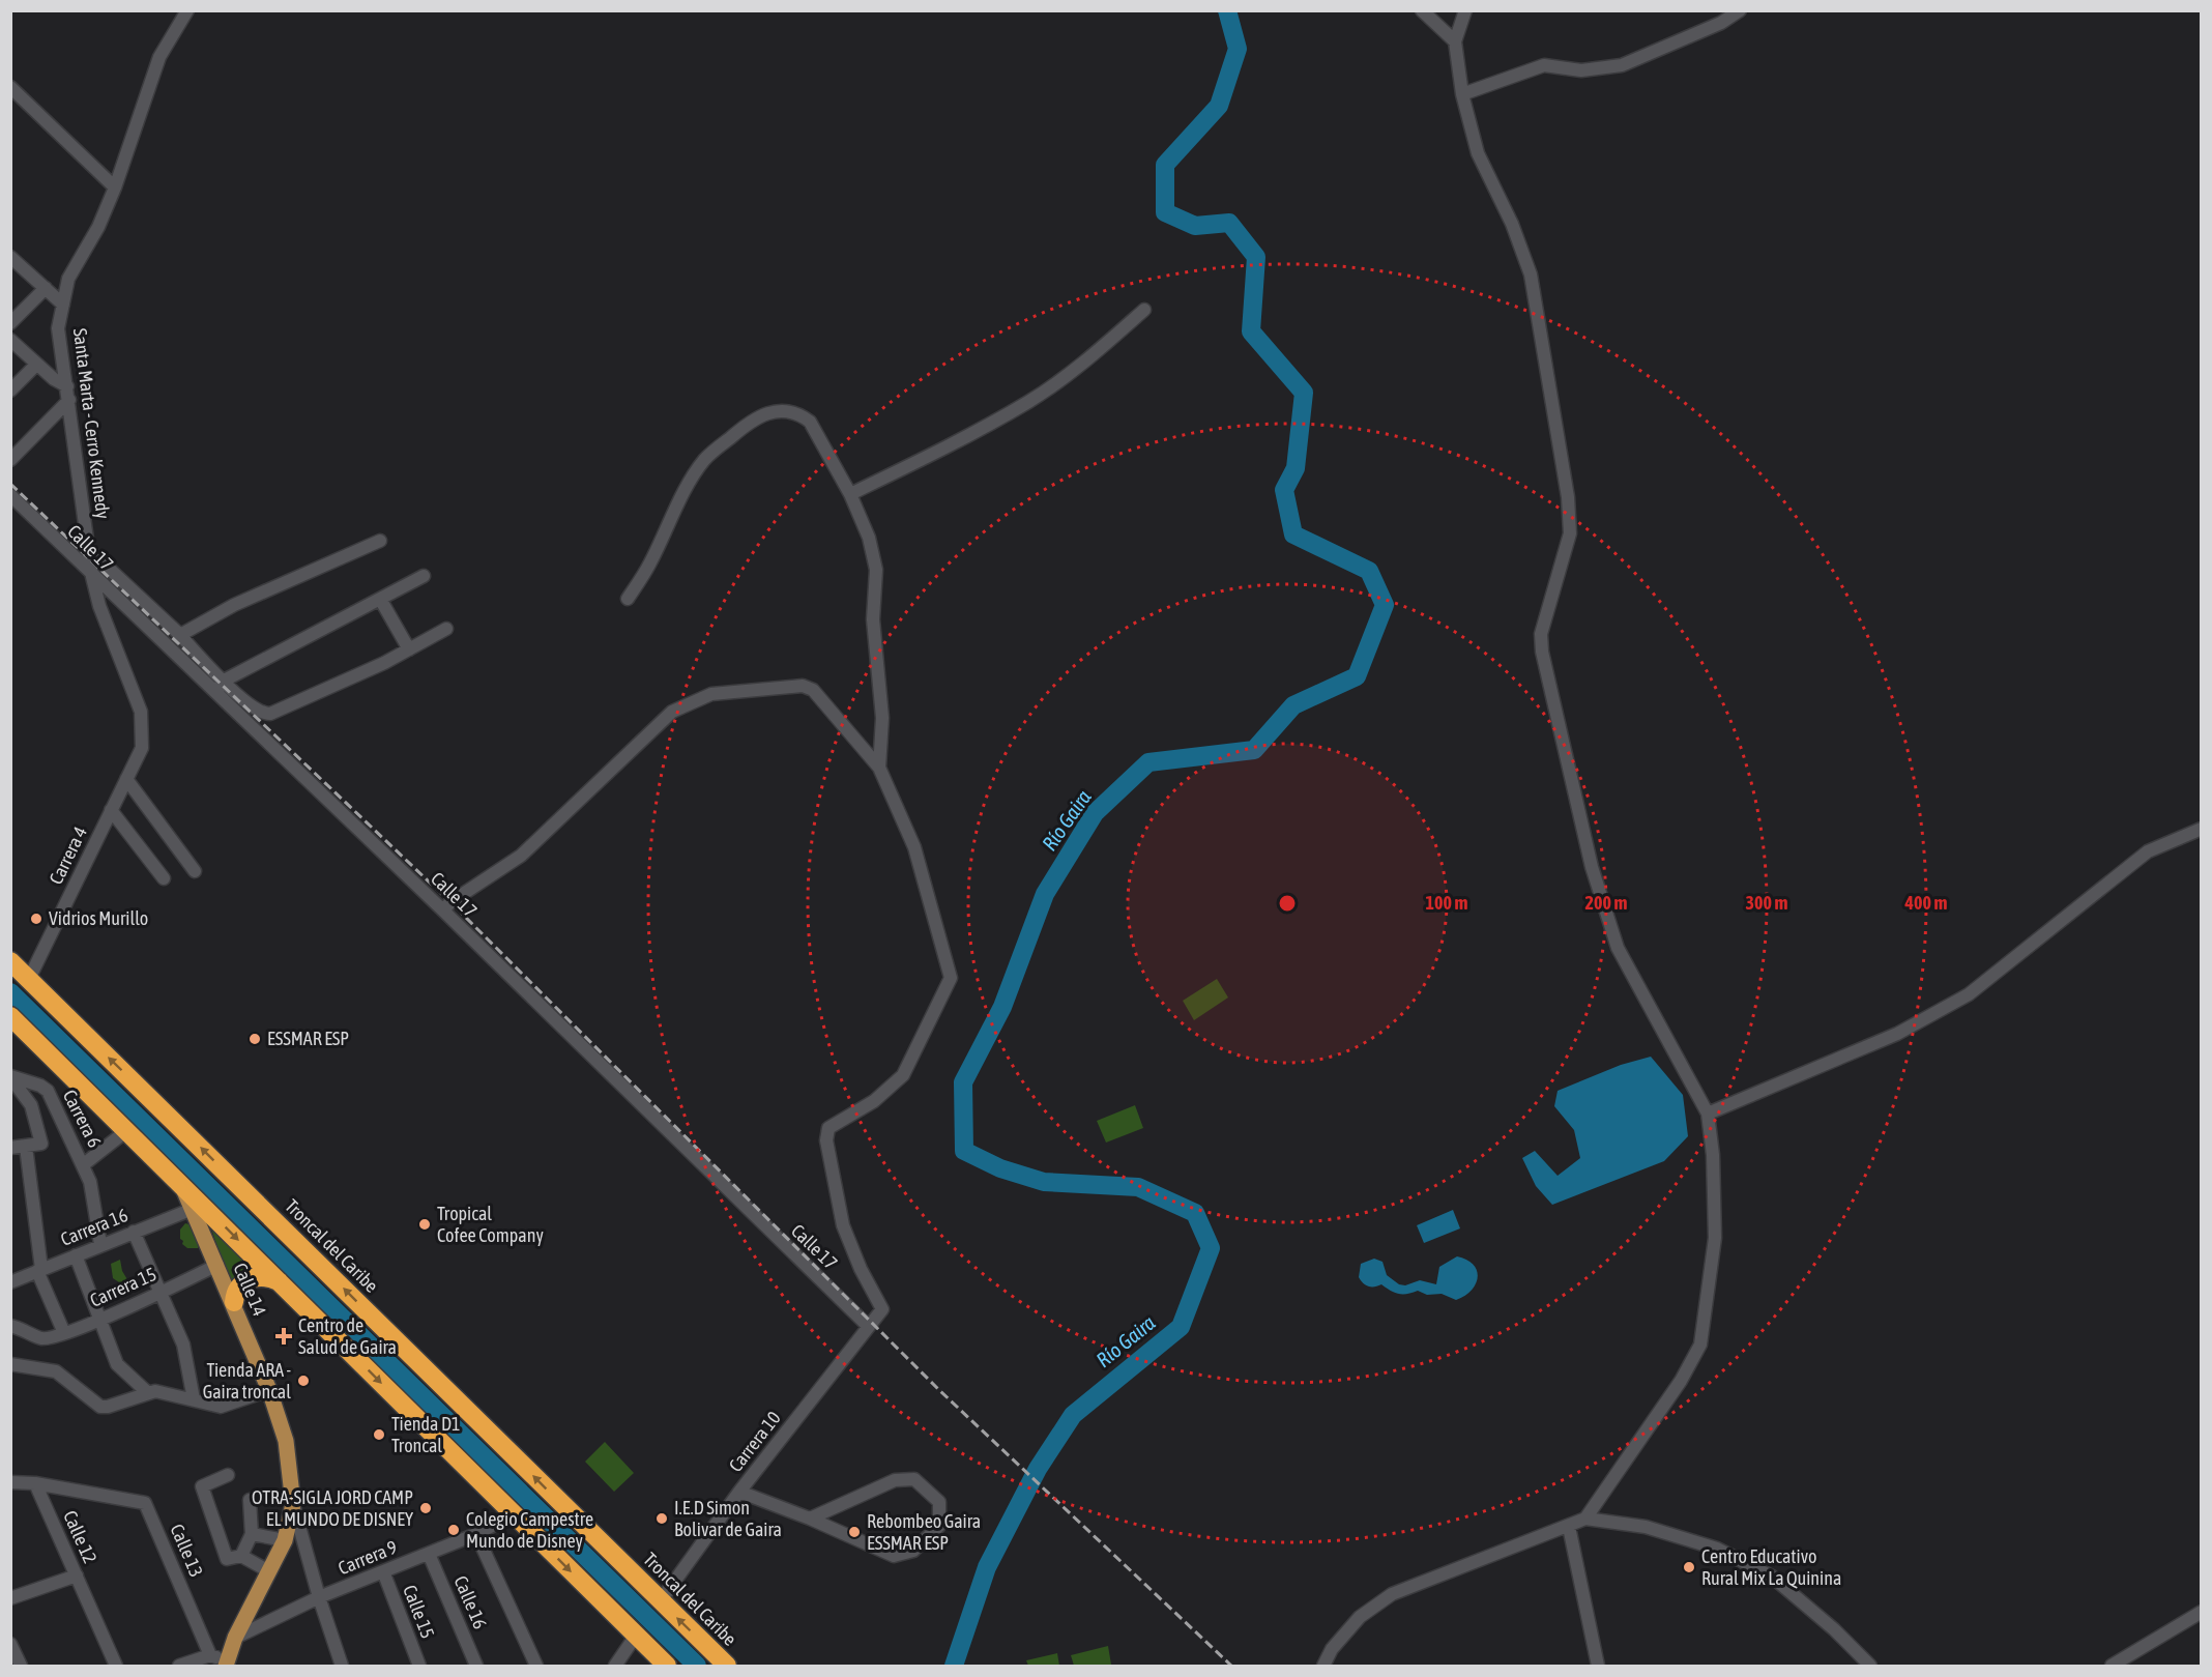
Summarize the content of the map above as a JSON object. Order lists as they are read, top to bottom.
{
  "streets": {
    "highway": ["Troncal del Caribe"],
    "main road": ["Calle 14"],
    "street": [
      "Santa Marta - Cerro Kennedy",
      "Calle 17",
      "Carrera 4",
      "Carrera 6",
      "Carrera 16",
      "Carrera 15",
      "Carrera 10",
      "Calle 12",
      "Calle 13",
      "Carrera 9",
      "Calle 16",
      "Calle 15"
    ]
  },
  "crossings": [
    ["Santa Marta - Cerro Kennedy", "Calle 17"],
    ["Santa Marta - Cerro Kennedy", "Carrera 4"],
    ["Calle 17", "Carrera 10"],
    ["Carrera 4", "Troncal del Caribe"],
    ["Carrera 6", "Carrera 16"],
    ["Carrera 16", "Calle 14"],
    ["Troncal del Caribe", "Carrera 10"],
    ["Carrera 15", "Calle 14"],
    ["Calle 14", "Carrera 9"],
    ["Calle 12", "Calle 13"],
    ["Carrera 9", "Calle 16"],
    ["Carrera 9", "Calle 15"]
  ],
  "water": ["Río Gaira"],
  "places": {
    "other": [
      "Vidrios Murillo",
      "ESSMAR ESP",
      "Tropical Cofee Company",
      "Tienda ARA - Gaira troncal",
      "Tienda D1 Troncal",
      "OTRA-SIGLA JORD CAMP EL MUNDO DE DISNEY",
      "I.E.D Simon Bolivar de Gaira",
      "Colegio Campestre Mundo de Disney",
      "Rebombeo Gaira ESSMAR ESP",
      "Centro Educativo Rural Mix La Quinina"
    ],
    "health": ["Centro de Salud de Gaira"]
  },
  "rings": [
    "100 m",
    "200 m",
    "300 m",
    "400 m"
  ]
}
